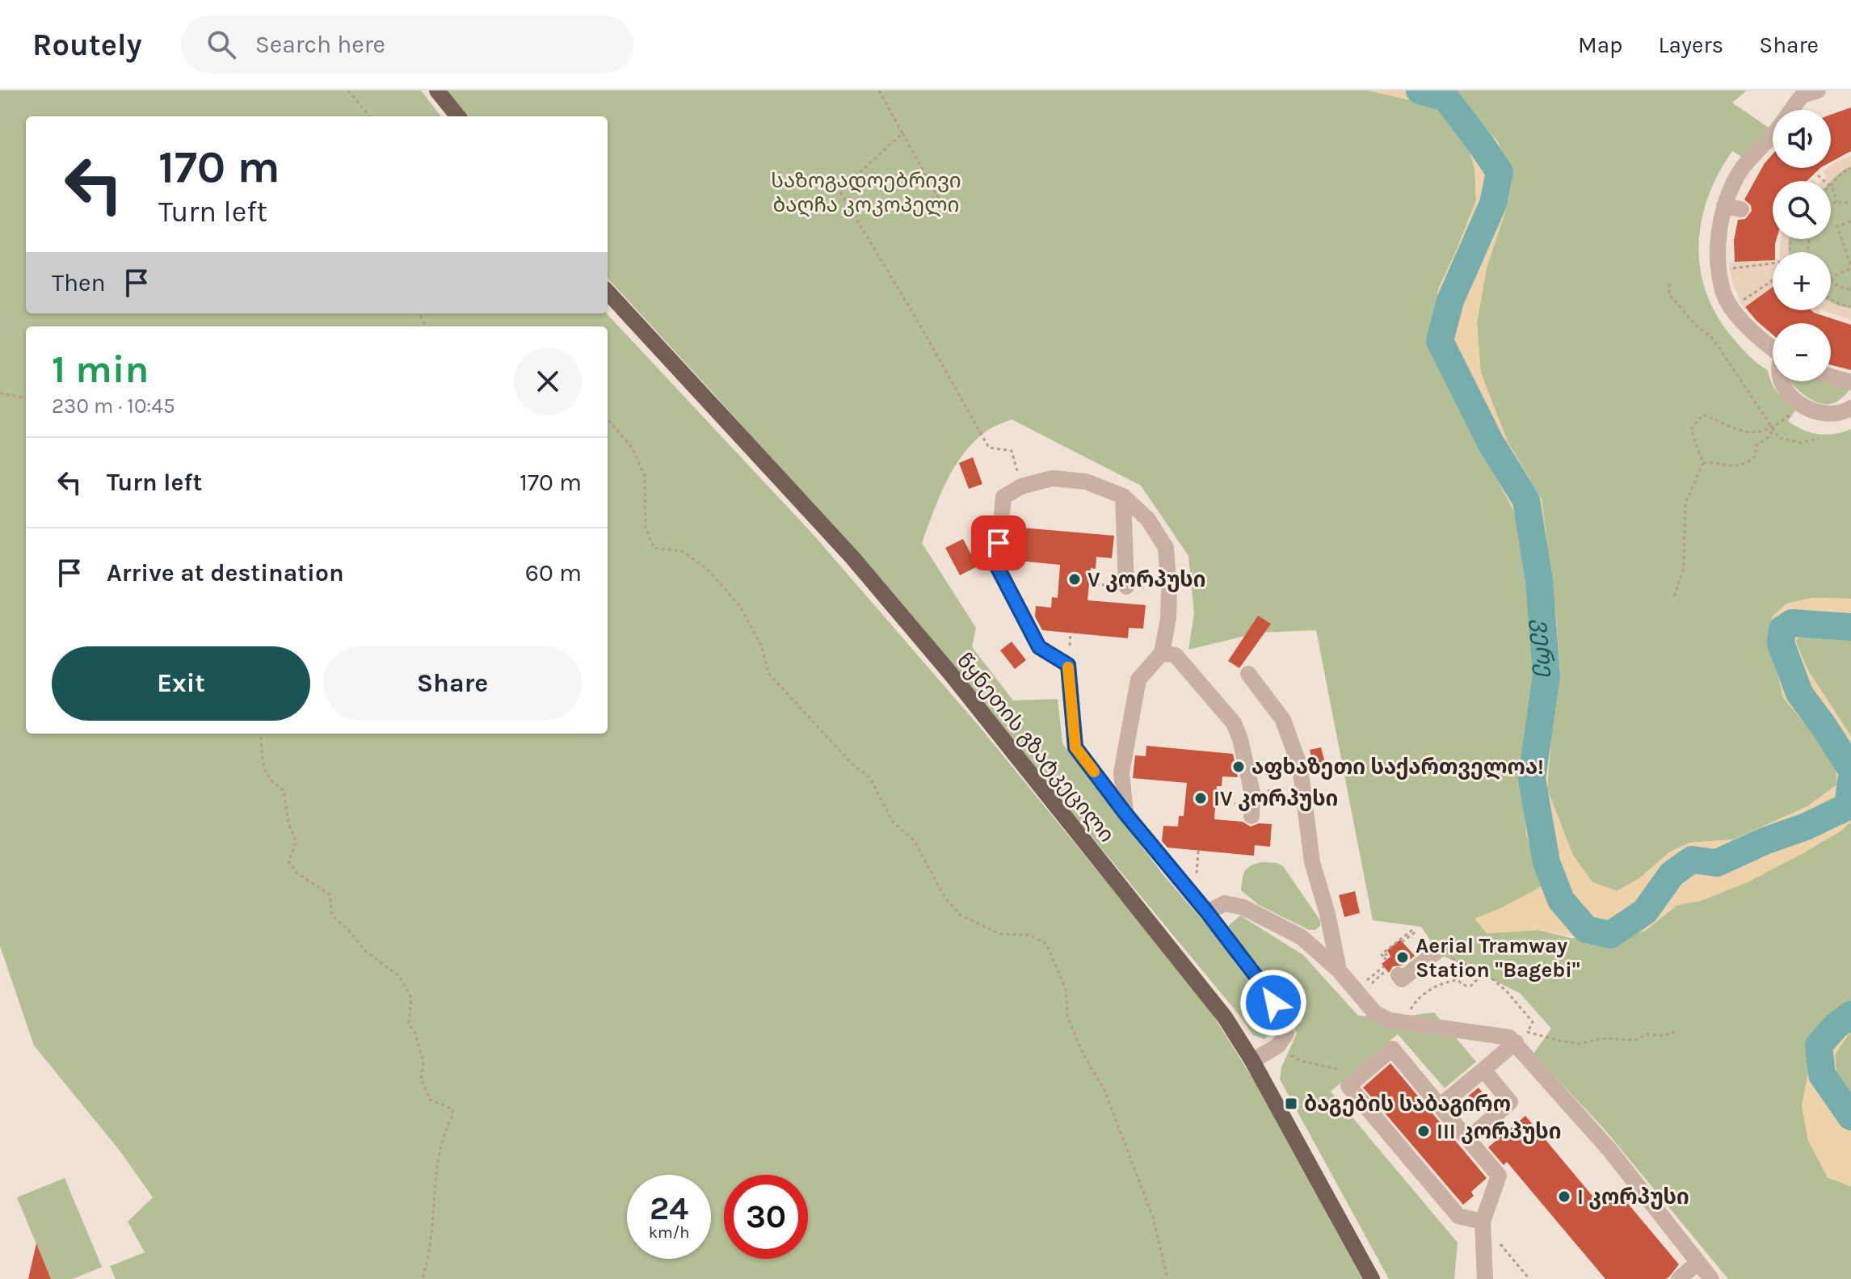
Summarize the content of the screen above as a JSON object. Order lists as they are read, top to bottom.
{
  "streets": {
    "main road": ["წყნეთის გზატკეცილი"]
  },
  "water": ["ვერე"],
  "parks": ["საზოგადოებრივი ბაღჩა კოკოპელი"],
  "places": {
    "other": [
      "V კორპუსი",
      "აფხაზეთი საქართველოა!",
      "IV კორპუსი",
      "Aerial Tramway Station \"Bagebi\"",
      "III კორპუსი",
      "I კორპუსი"
    ],
    "transit": ["ბაგების საბაგირო"]
  },
  "page": {
    "header": "Routely",
    "search": "Search here",
    "nav": ["Map", "Layers", "Share"],
    "map_buttons": ["+", "−"],
    "turn": ["170 m", "Turn left"],
    "then": "Then",
    "heading": ["1 min", "230 m · 10:45"],
    "list": [
      {
        "name": "Turn left",
        "value": "170 m"
      },
      {
        "name": "Arrive at destination",
        "value": "60 m"
      }
    ],
    "buttons": ["Exit", "Share"],
    "speed": "24 km/h",
    "limit": "30"
  }
}
